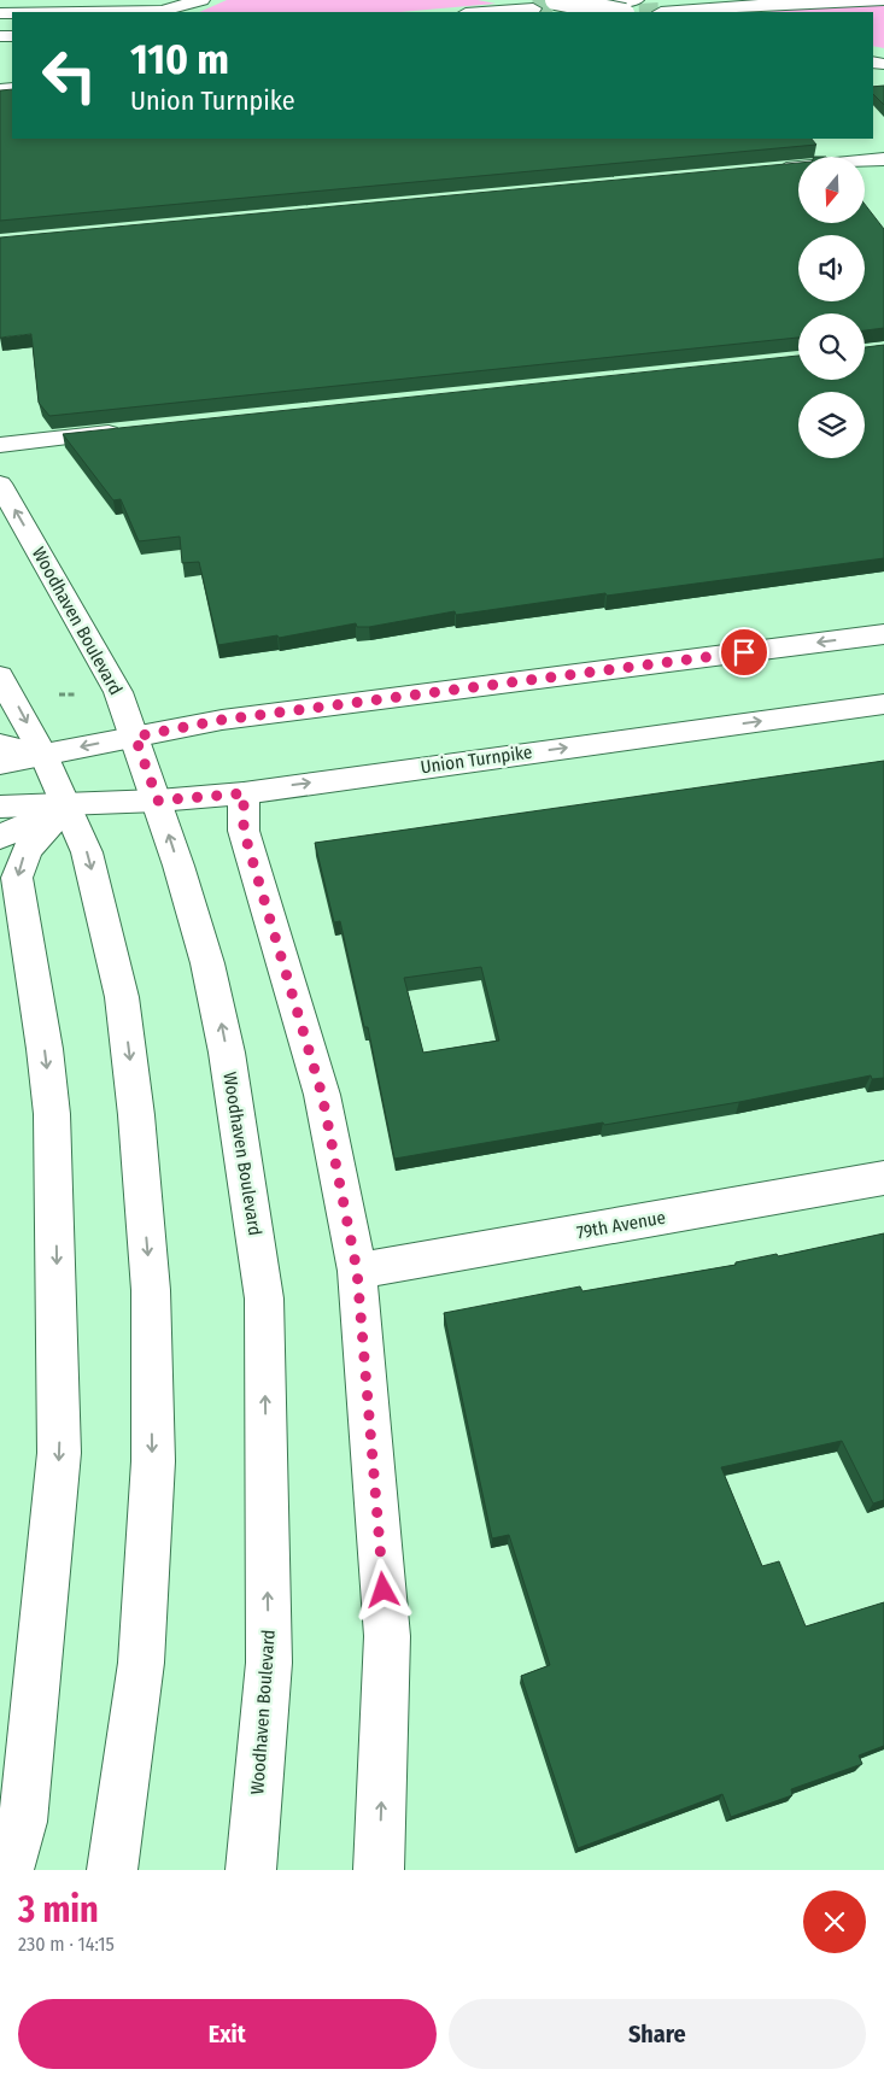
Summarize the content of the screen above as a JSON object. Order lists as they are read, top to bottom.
{
  "streets": {
    "main road": ["Woodhaven Boulevard", "Union Turnpike", "79th Avenue"]
  },
  "crossings": [
    ["Woodhaven Boulevard", "Union Turnpike"]
  ],
  "north": "bottom",
  "page": {
    "turn": ["110 m", "Union Turnpike"],
    "heading": ["3 min", "230 m · 14:15"],
    "buttons": ["Exit", "Share"]
  }
}
